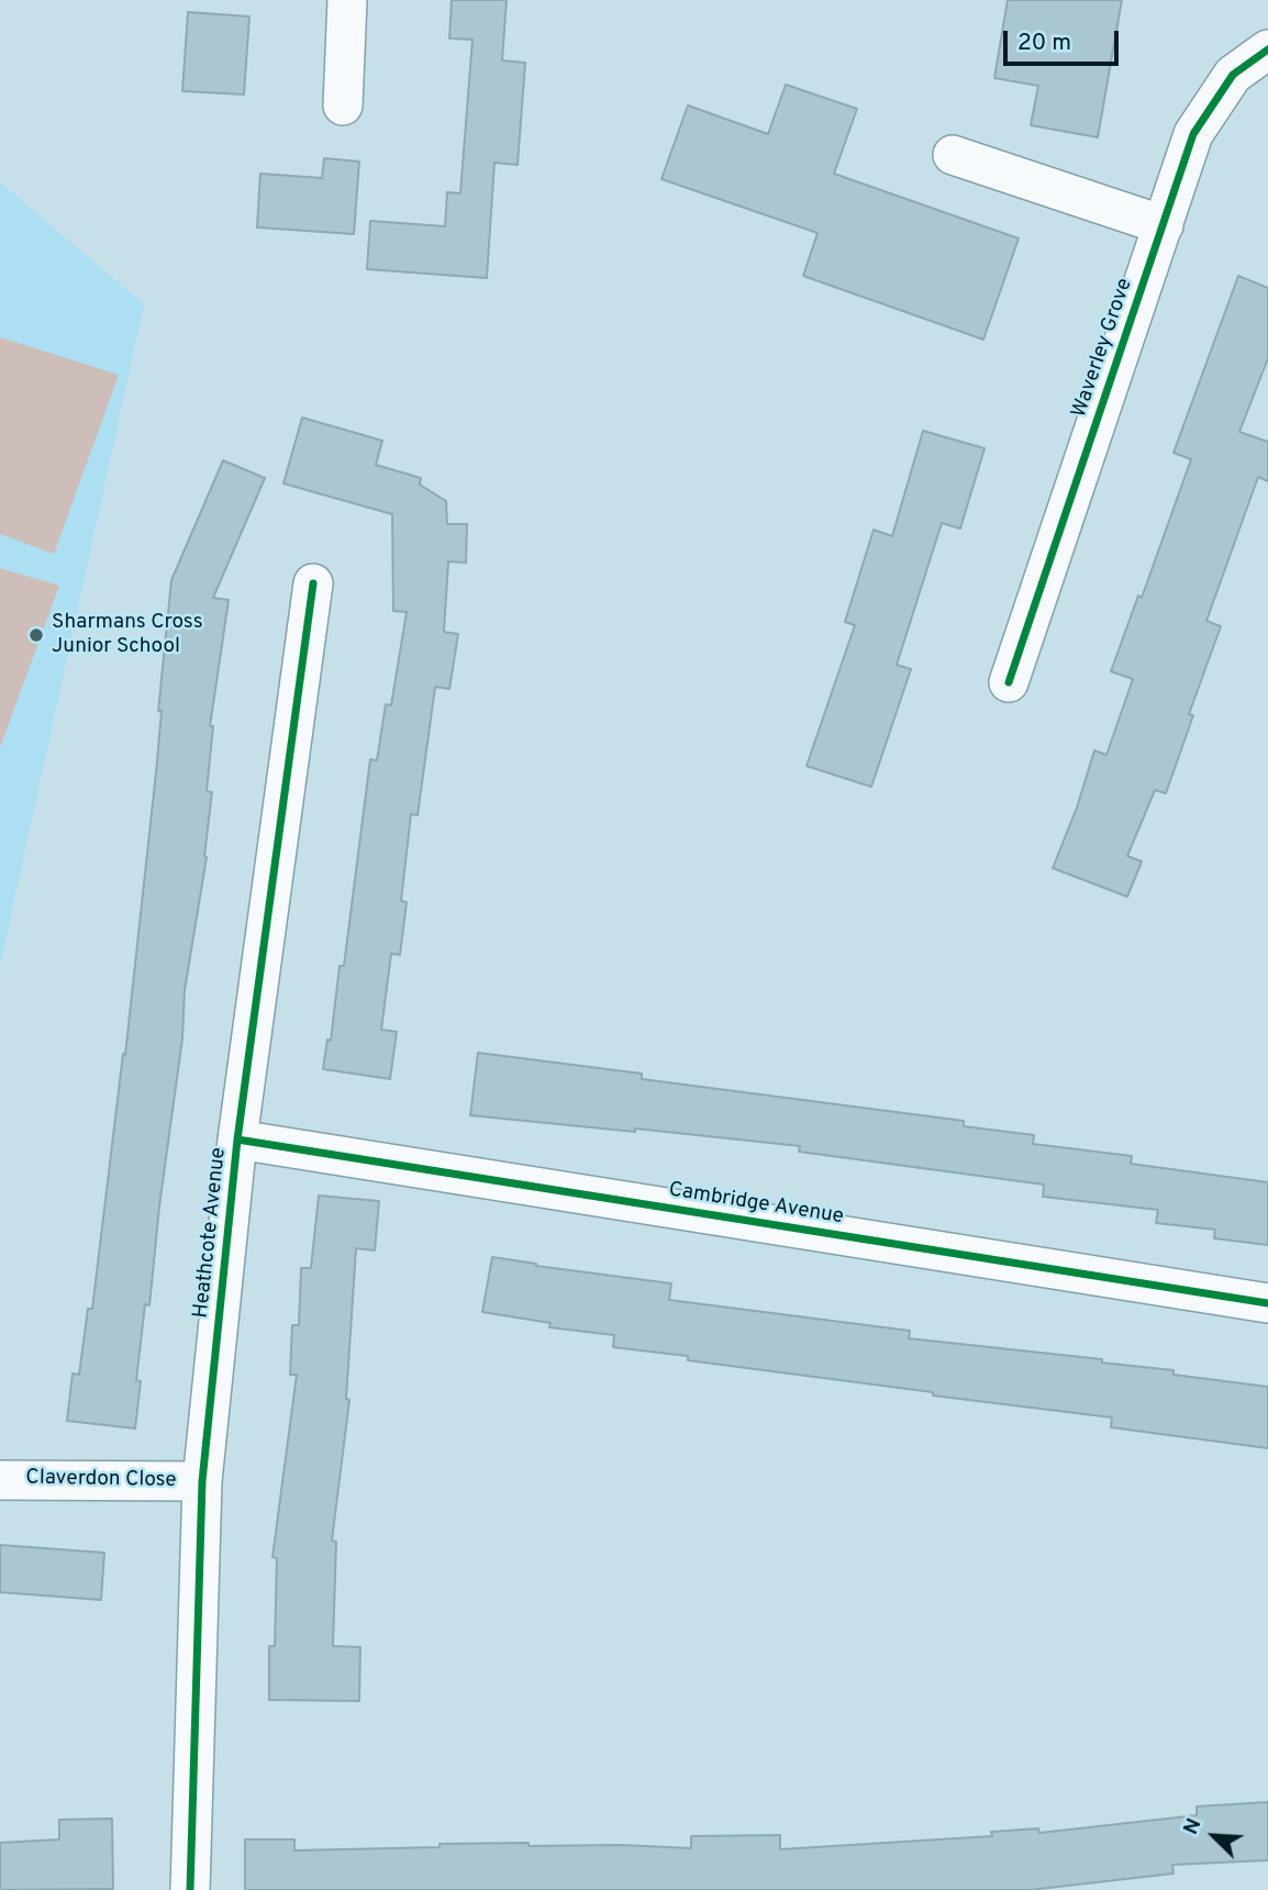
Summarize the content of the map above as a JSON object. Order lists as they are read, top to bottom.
{
  "streets": {
    "street": [
      "Waverley Grove",
      "Cambridge Avenue",
      "Heathcote Avenue",
      "Claverdon Close"
    ]
  },
  "crossings": [
    ["Cambridge Avenue", "Heathcote Avenue"],
    ["Heathcote Avenue", "Claverdon Close"]
  ],
  "places": ["Sharmans Cross Junior School"],
  "scale_bar": "20 m",
  "north": "top left"
}
